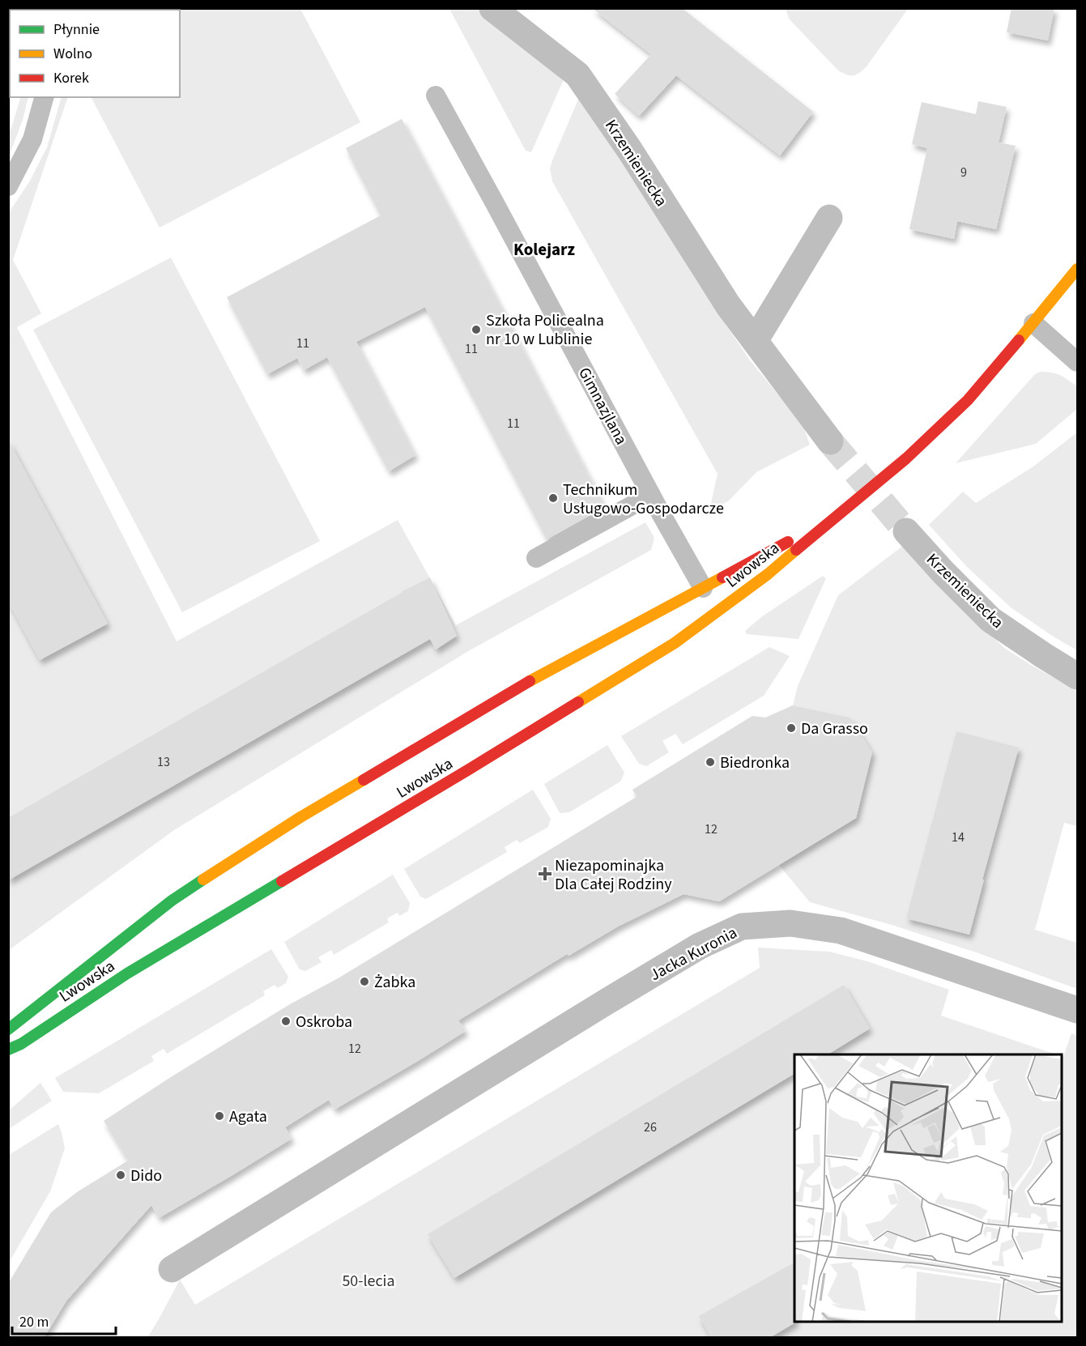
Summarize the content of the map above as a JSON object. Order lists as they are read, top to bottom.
{
  "streets": {
    "street": ["Krzemieniecka", "Lwowska", "Jacka Kuronia"],
    "lane": ["Gimnazjlana"]
  },
  "crossings": [
    ["Gimnazjlana", "Lwowska"]
  ],
  "districts": ["Kolejarz"],
  "parks": ["50-lecia"],
  "places": {
    "other": [
      "Szkoła Policealna nr 10 w Lublinie",
      "Technikum Usługowo-Gospodarcze",
      "Da Grasso",
      "Biedronka",
      "Żabka",
      "Oskroba",
      "Agata",
      "Dido"
    ],
    "health": ["Niezapominajka Dla Całej Rodziny"]
  },
  "house_numbers": [
    "9",
    "11",
    "11",
    "11",
    "13",
    "12",
    "14",
    "12",
    "26"
  ],
  "legend": ["Płynnie", "Wolno", "Korek"],
  "scale_bar": "20 m"
}
